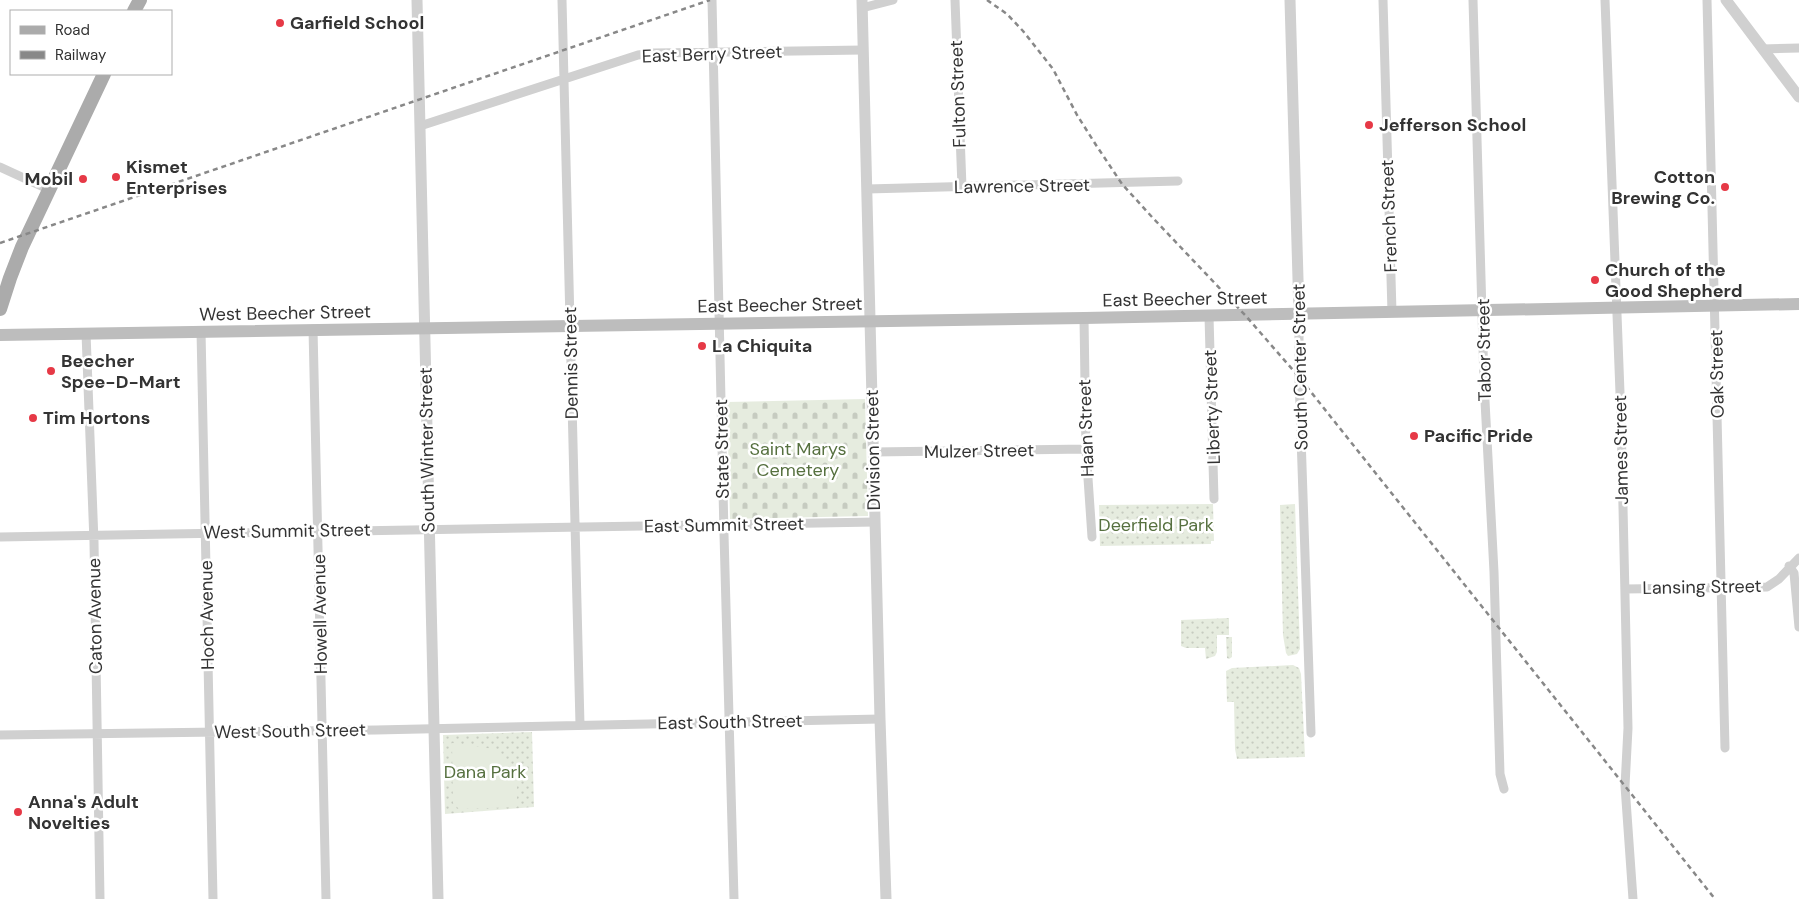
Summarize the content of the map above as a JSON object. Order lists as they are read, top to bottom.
{
  "streets": {
    "main road": ["East Beecher Street", "West Beecher Street"],
    "street": [
      "East Berry Street",
      "Fulton Street",
      "Lawrence Street",
      "French Street",
      "Tabor Street",
      "Dennis Street",
      "South Center Street",
      "Oak Street",
      "Liberty Street",
      "Haan Street",
      "State Street",
      "South Winter Street",
      "Division Street",
      "James Street",
      "Mulzer Street",
      "East Summit Street",
      "West Summit Street",
      "Lansing Street",
      "Howell Avenue",
      "Hoch Avenue",
      "Caton Avenue",
      "East South Street",
      "West South Street"
    ]
  },
  "crossings": [
    ["East Berry Street", "Dennis Street"],
    ["East Berry Street", "State Street"],
    ["East Berry Street", "South Winter Street"],
    ["East Berry Street", "Division Street"],
    ["Fulton Street", "Lawrence Street"],
    ["Lawrence Street", "Division Street"],
    ["French Street", "East Beecher Street"],
    ["East Beecher Street", "West Beecher Street"],
    ["East Beecher Street", "Tabor Street"],
    ["East Beecher Street", "Dennis Street"],
    ["East Beecher Street", "South Center Street"],
    ["East Beecher Street", "Oak Street"],
    ["East Beecher Street", "Liberty Street"],
    ["East Beecher Street", "Haan Street"],
    ["East Beecher Street", "State Street"],
    ["East Beecher Street", "Division Street"],
    ["East Beecher Street", "James Street"],
    ["West Beecher Street", "Dennis Street"],
    ["West Beecher Street", "South Winter Street"],
    ["West Beecher Street", "Howell Avenue"],
    ["West Beecher Street", "Hoch Avenue"],
    ["West Beecher Street", "Caton Avenue"],
    ["Dennis Street", "East Summit Street"],
    ["Dennis Street", "West Summit Street"],
    ["Dennis Street", "East South Street"],
    ["Dennis Street", "West South Street"],
    ["Oak Street", "Lansing Street"],
    ["Haan Street", "Mulzer Street"],
    ["State Street", "East Summit Street"],
    ["State Street", "East South Street"],
    ["South Winter Street", "West Summit Street"],
    ["South Winter Street", "West South Street"],
    ["Division Street", "Mulzer Street"],
    ["Division Street", "East Summit Street"],
    ["Division Street", "East South Street"],
    ["James Street", "Lansing Street"],
    ["East Summit Street", "West Summit Street"],
    ["West Summit Street", "Howell Avenue"],
    ["West Summit Street", "Hoch Avenue"],
    ["West Summit Street", "Caton Avenue"],
    ["Howell Avenue", "West South Street"],
    ["Hoch Avenue", "West South Street"],
    ["Caton Avenue", "West South Street"],
    ["East South Street", "West South Street"]
  ],
  "parks": ["Saint Marys Cemetery", "Deerfield Park", "Dana Park"],
  "places": [
    "Garfield School",
    "Jefferson School",
    "Kismet Enterprises",
    "Mobil",
    "Cotton Brewing Co.",
    "Church of the Good Shepherd",
    "La Chiquita",
    "Beecher Spee-D-Mart",
    "Tim Hortons",
    "Pacific Pride",
    "Anna's Adult Novelties"
  ],
  "legend": ["Road", "Railway"]
}
